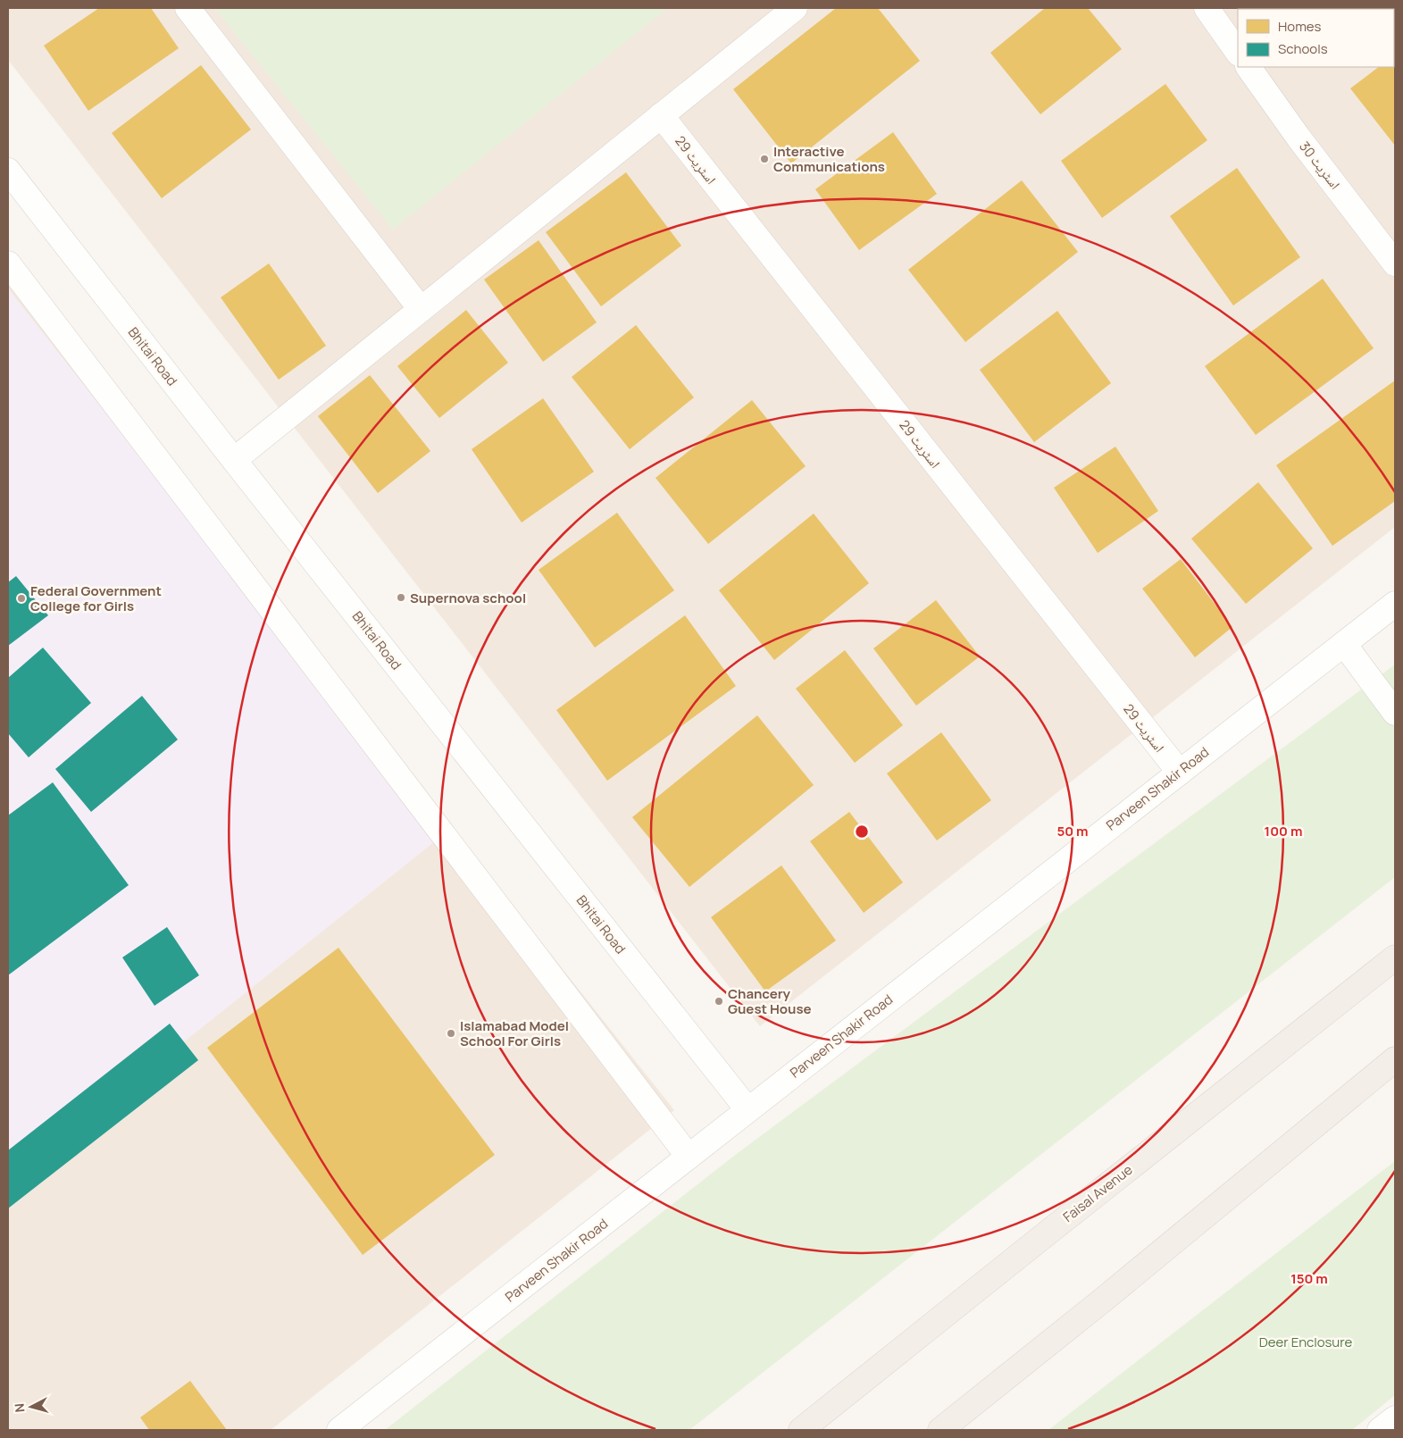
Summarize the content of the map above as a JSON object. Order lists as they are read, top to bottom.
{
  "streets": {
    "main road": ["Faisal Avenue"],
    "street": [
      "اسٹریٹ 29",
      "اسٹریٹ 30",
      "Bhitai Road",
      "Parveen Shakir Road"
    ]
  },
  "crossings": [
    ["اسٹریٹ 29", "Parveen Shakir Road"],
    ["Bhitai Road", "Parveen Shakir Road"]
  ],
  "parks": ["Deer Enclosure"],
  "places": [
    "Interactive Communications",
    "Supernova school",
    "Federal Government College for Girls",
    "Chancery Guest House",
    "Islamabad Model School For Girls"
  ],
  "legend": ["Homes", "Schools"],
  "north": "left",
  "rings": ["50 m", "100 m", "150 m"]
}
